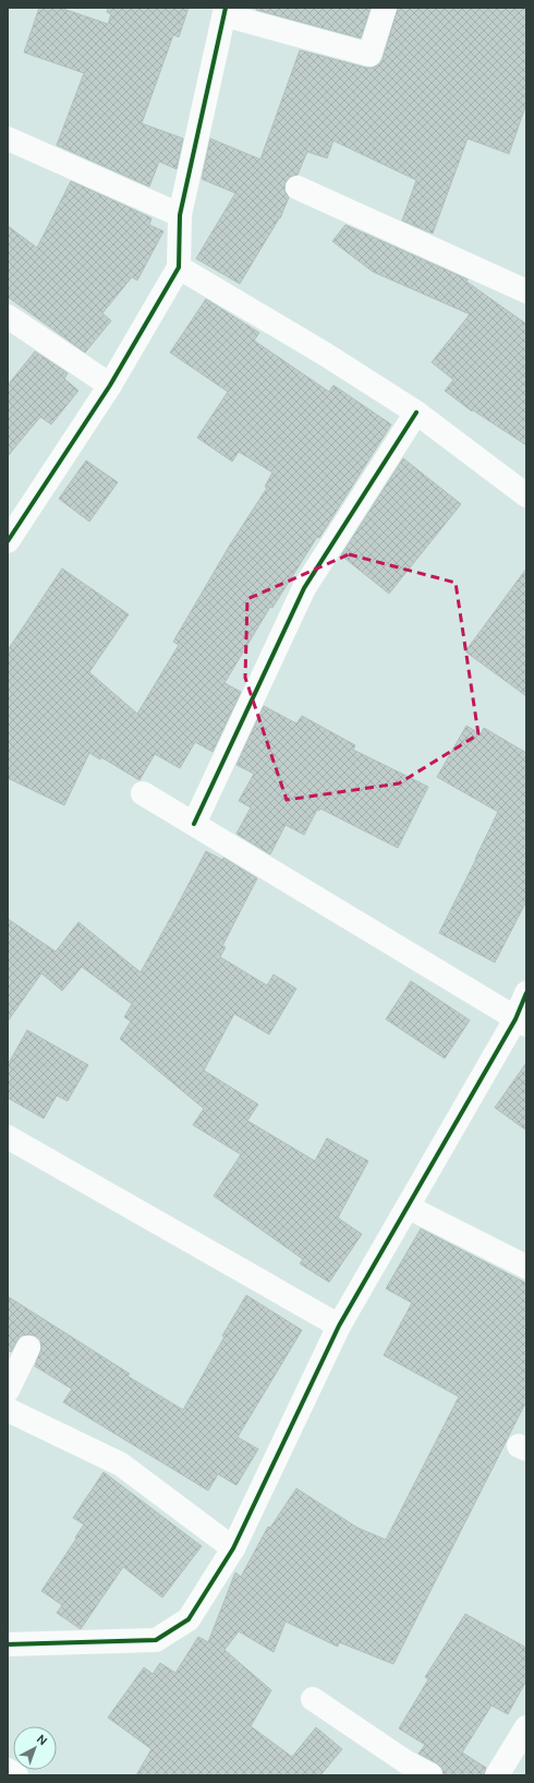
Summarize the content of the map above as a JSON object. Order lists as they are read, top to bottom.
{
  "north": "top right"
}
